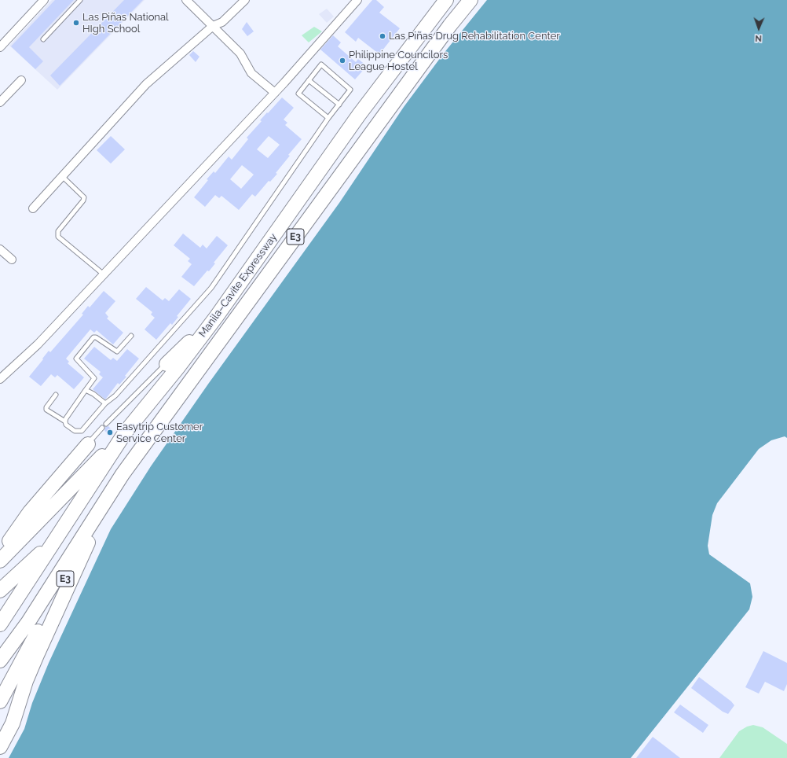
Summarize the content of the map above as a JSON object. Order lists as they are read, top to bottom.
{
  "streets": {
    "highway": ["E3", "Manila–Cavite Expressway"]
  },
  "places": [
    "Las Piñas National HIgh School",
    "Las Piñas Drug Rehabilitation Center",
    "Philippine Councilors League Hostel",
    "Easytrip Customer Service Center"
  ],
  "north": "bottom"
}
